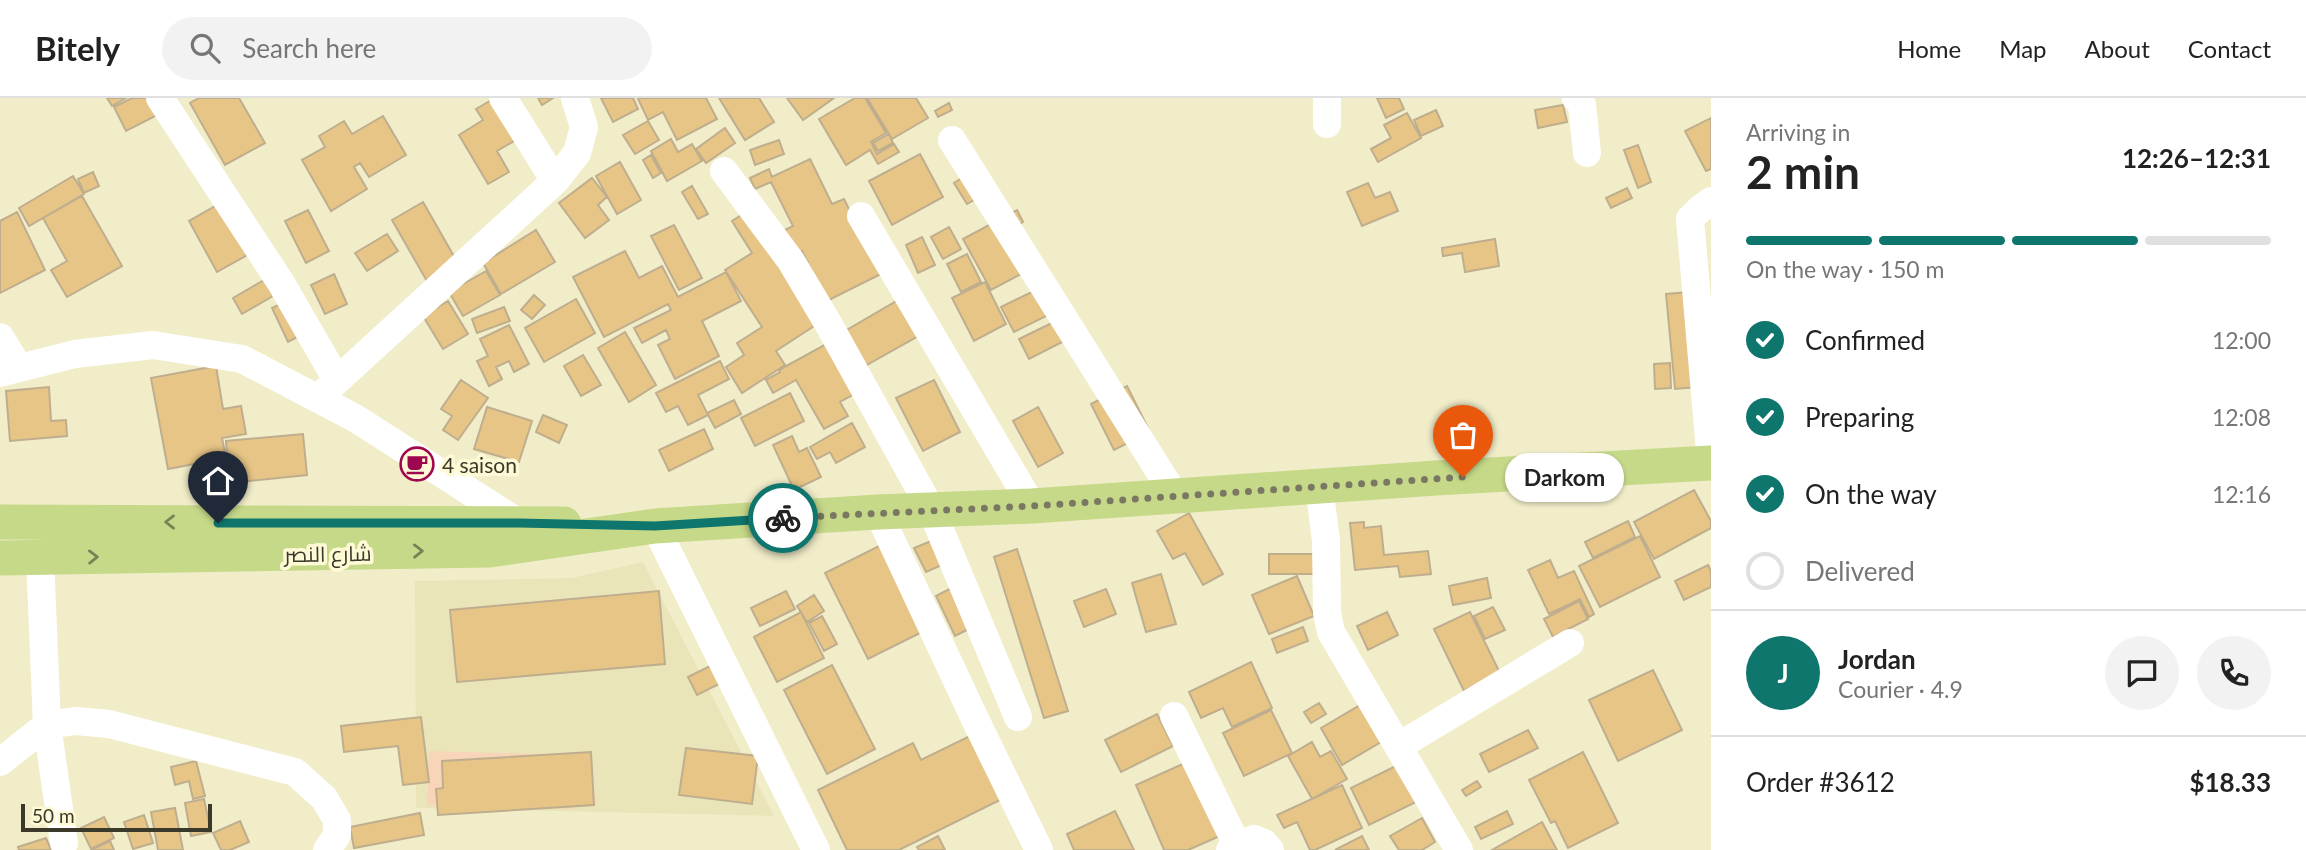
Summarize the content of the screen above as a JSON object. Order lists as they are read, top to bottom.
{
  "streets": {
    "main road": ["شارع النصر"]
  },
  "places": {
    "cafe": ["4 saison"],
    "other": ["Darkom"]
  },
  "scale_bar": "50 m",
  "page": {
    "header": "Bitely",
    "search": "Search here",
    "nav": [
      "Home",
      "Map",
      "About",
      "Contact"
    ],
    "heading": ["2 min", "Arriving in", "12:26–12:31"],
    "panel": [
      "Jordan",
      "Courier · 4.9",
      "Order #3612",
      "$18.33"
    ],
    "bar": "On the way · 150 m",
    "list": [
      ["Confirmed", "12:00"],
      ["Preparing", "12:08"],
      ["On the way", "12:16"],
      "Delivered"
    ],
    "bubble": "Darkom",
    "round": "J",
    "scale": "50 m"
  }
}
